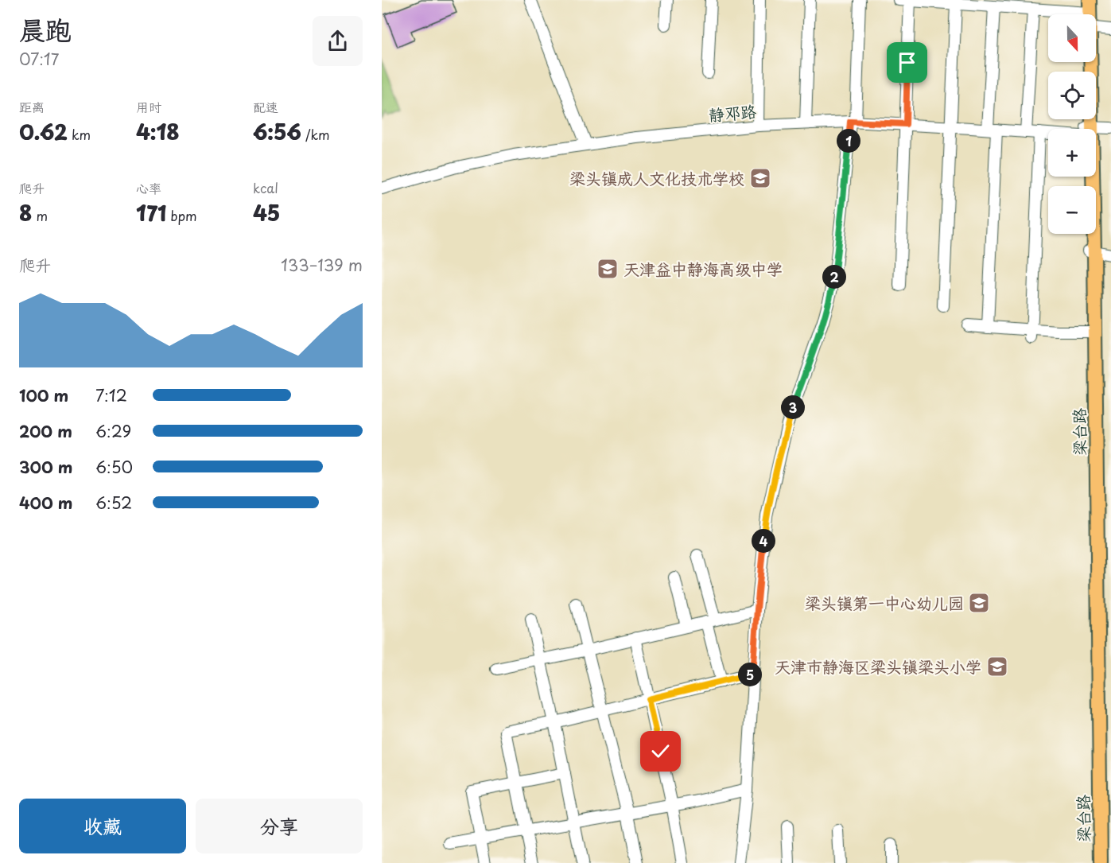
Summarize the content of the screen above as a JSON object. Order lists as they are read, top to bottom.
{
  "streets": {
    "main road": ["梁台路"],
    "street": ["静邓路"]
  },
  "places": {
    "school or university": [
      "梁头镇成人文化技术学校",
      "天津益中静海高级中学",
      "梁头镇第一中心幼儿园",
      "天津市静海区梁头镇梁头小学"
    ]
  },
  "north": "bottom",
  "page": {
    "heading": ["晨跑", "07:17"],
    "map_buttons": ["+", "−"],
    "stats": [
      ["距离", "0.62 km"],
      ["用时", "4:18"],
      ["配速", "6:56 /km"],
      ["爬升", "8 m"],
      ["心率", "171 bpm"],
      ["kcal", "45"]
    ],
    "pins": [
      "1",
      "2",
      "3",
      "4",
      "5"
    ],
    "chart": ["爬升", "133–139 m"],
    "list": [
      {
        "name": "100 m",
        "note": "7:12"
      },
      {
        "name": "200 m",
        "note": "6:29"
      },
      {
        "name": "300 m",
        "note": "6:50"
      },
      {
        "name": "400 m",
        "note": "6:52"
      }
    ],
    "buttons": ["收藏", "分享"]
  }
}
